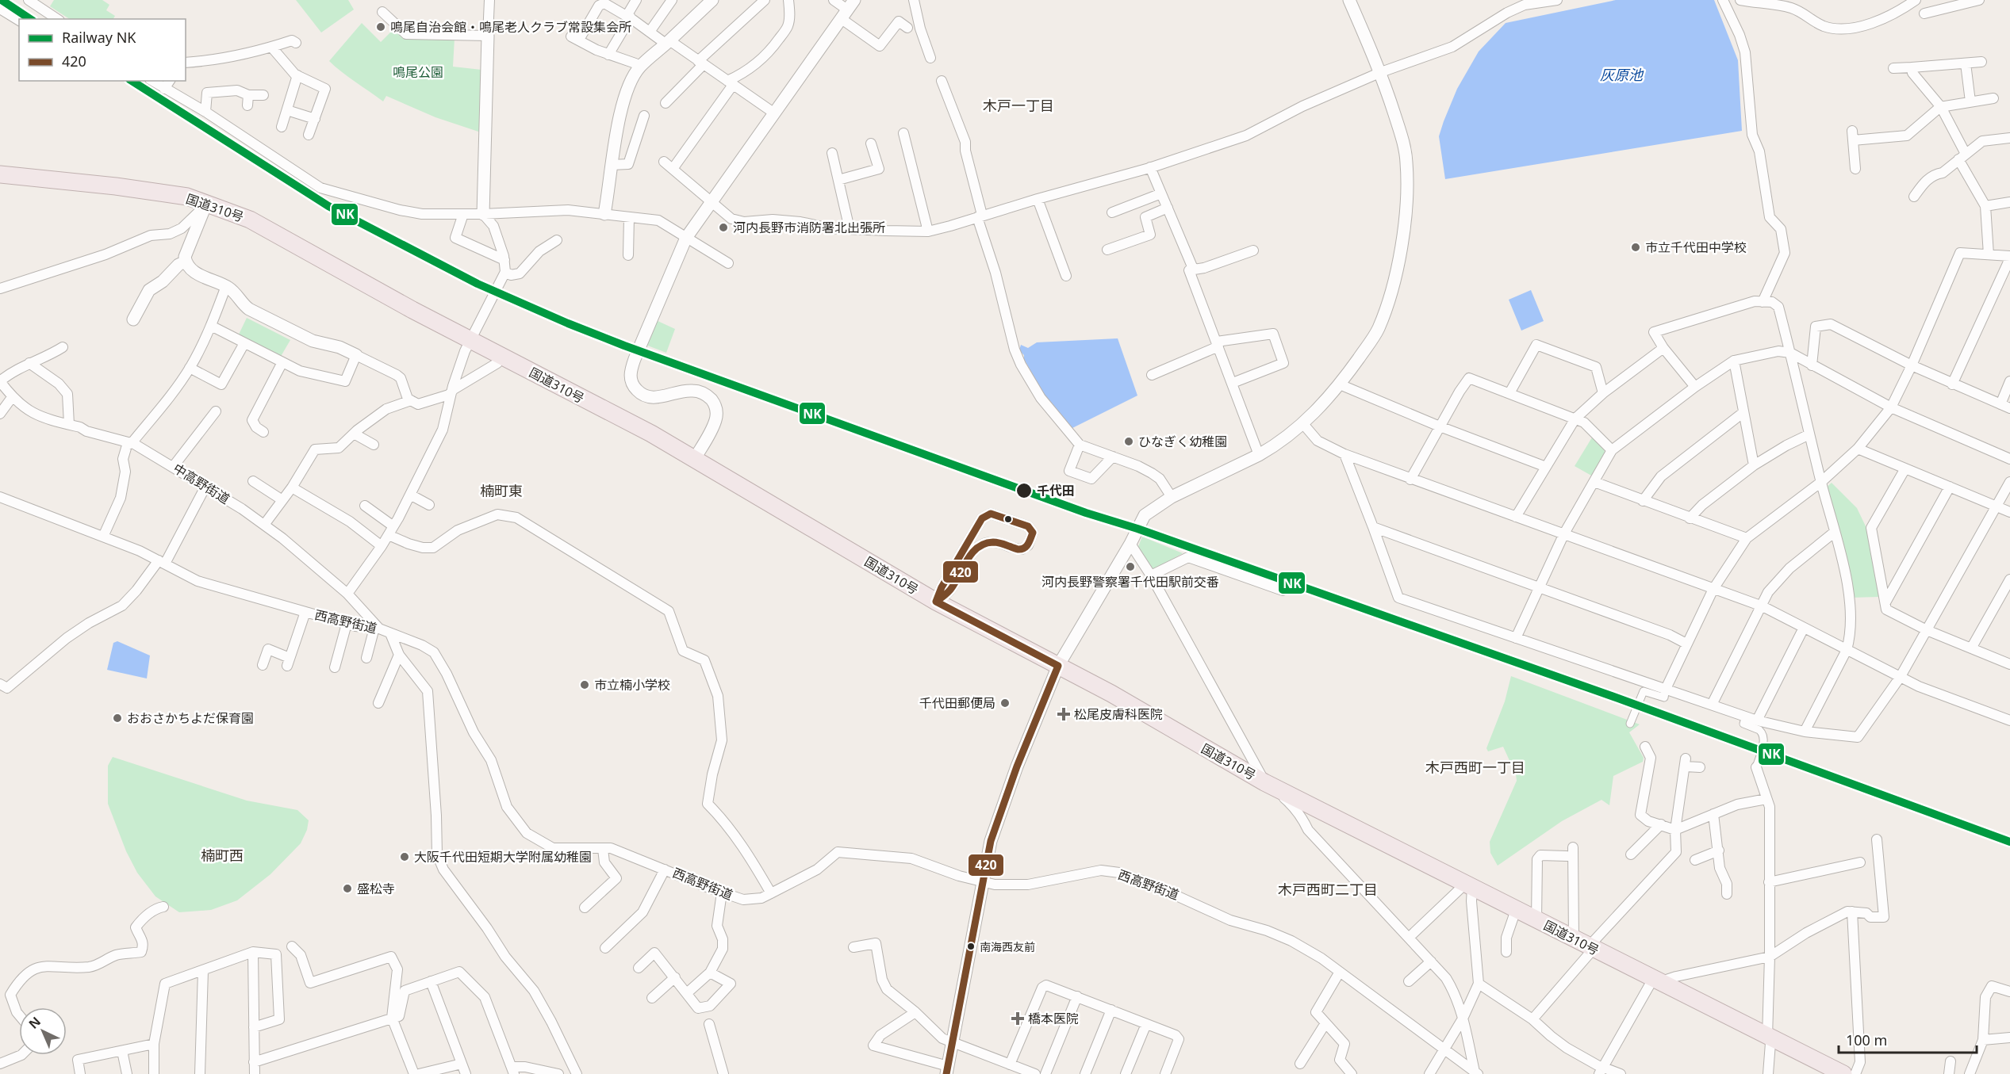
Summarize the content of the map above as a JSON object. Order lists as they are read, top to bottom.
{
  "streets": {
    "highway": ["国道310号"],
    "street": ["中高野街道", "西高野街道"]
  },
  "crossings": [
    ["中高野街道", "西高野街道"]
  ],
  "districts": [
    "木戸一丁目",
    "楠町東",
    "木戸西町一丁目",
    "楠町西",
    "木戸西町二丁目"
  ],
  "water": ["灰原池"],
  "parks": ["鳴尾公園"],
  "places": {
    "other": [
      "鳴尾自治会館・鳴尾老人クラブ常設集会所",
      "河内長野市消防署北出張所",
      "市立千代田中学校",
      "ひなぎく幼稚園",
      "千代田",
      "河内長野警察署千代田駅前交番",
      "市立楠小学校",
      "千代田郵便局",
      "おおさかちよだ保育園",
      "大阪千代田短期大学附属幼稚園",
      "盛松寺",
      "南海西友前"
    ],
    "health": ["松尾皮膚科医院", "橋本医院"]
  },
  "lines": ["rail line NK", "transit line 420"],
  "legend": ["Railway NK", "420"],
  "scale_bar": "100 m",
  "north": "top left"
}
